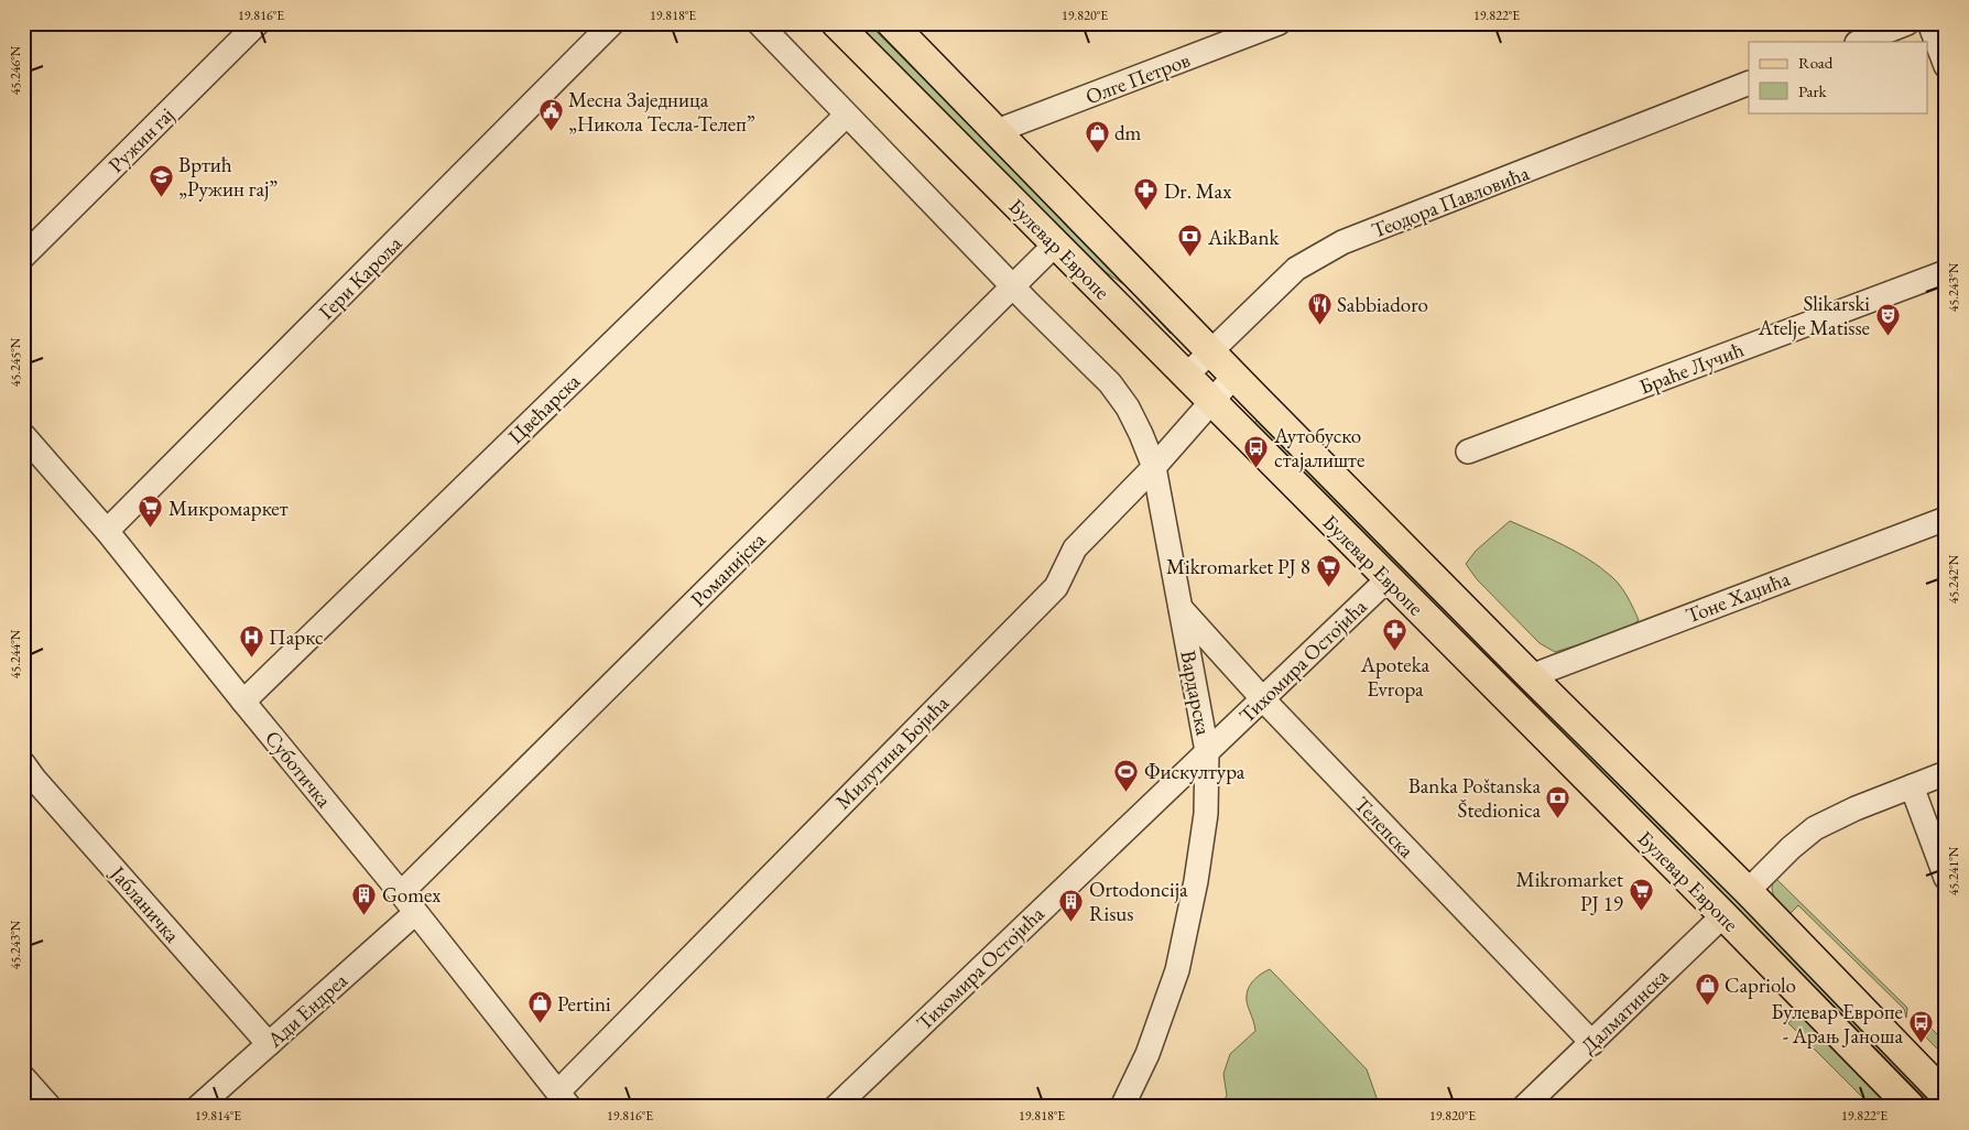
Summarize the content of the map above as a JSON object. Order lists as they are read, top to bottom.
{
  "streets": {
    "main road": ["Булевар Европе"],
    "street": [
      "Олге Петров",
      "Ружин гај",
      "Теодора Павловића",
      "Гери Кароља",
      "Браће Лучић",
      "Цвећарска",
      "Романијска",
      "Тоне Хаџића",
      "Тихомира Остојића",
      "Вардарска",
      "Милутина Бојића",
      "Суботичка",
      "Телепска",
      "Јабланичка",
      "Ади Ендреа",
      "Далматинска"
    ]
  },
  "crossings": [
    ["Олге Петров", "Булевар Европе"],
    ["Теодора Павловића", "Булевар Европе"],
    ["Булевар Европе", "Романијска"],
    ["Булевар Европе", "Тоне Хаџића"],
    ["Булевар Европе", "Тихомира Остојића"],
    ["Булевар Европе", "Милутина Бојића"],
    ["Булевар Европе", "Далматинска"],
    ["Гери Кароља", "Суботичка"],
    ["Цвећарска", "Суботичка"],
    ["Романијска", "Суботичка"],
    ["Тихомира Остојића", "Вардарска"],
    ["Тихомира Остојића", "Телепска"],
    ["Вардарска", "Милутина Бојића"],
    ["Вардарска", "Телепска"],
    ["Милутина Бојића", "Суботичка"],
    ["Суботичка", "Ади Ендреа"],
    ["Телепска", "Далматинска"],
    ["Јабланичка", "Ади Ендреа"]
  ],
  "places": {
    "public building": ["Месна Заједница „Никола Тесла-Телеп”"],
    "shop": ["dm", "Capriolo", "Pertini"],
    "school or university": ["Вртић „Ружин гај”"],
    "pharmacy": ["Dr. Max", "Apoteka Evropa"],
    "bank": ["AikBank", "Banka Poštanska Štedionica"],
    "restaurant": ["Sabbiadoro"],
    "theatre": ["Slikarski Atelje Matisse"],
    "bus stop": ["Аутобуско стајалиште", "Булевар Европе - Арањ Јаноша"],
    "supermarket": ["Микромаркет", "Mikromarket PJ 8", "Mikromarket PJ 19"],
    "hospital": ["Паркс"],
    "sports": ["Фискултура"],
    "building": ["Gomex", "Ortodoncija Risus"]
  },
  "legend": ["Road", "Park"],
  "coordinates": [
    "19.816°E",
    "19.818°E",
    "19.820°E",
    "19.822°E",
    "45.246°N",
    "45.243°N",
    "45.245°N",
    "45.242°N",
    "45.244°N",
    "45.241°N",
    "19.814°E"
  ]
}
